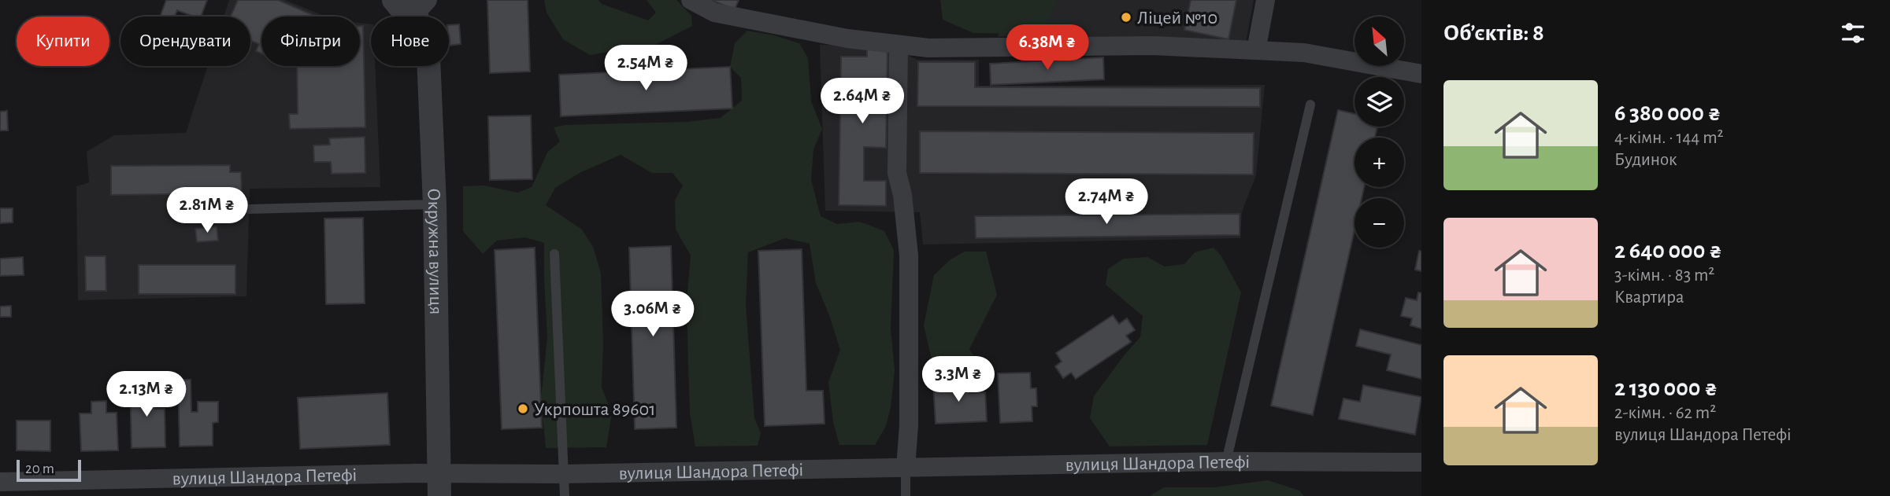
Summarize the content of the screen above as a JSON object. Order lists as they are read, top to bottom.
{
  "streets": {
    "street": ["Окружна вулиця", "вулиця Шандора Петефі"]
  },
  "crossings": [
    ["Окружна вулиця", "вулиця Шандора Петефі"]
  ],
  "places": ["Ліцей №10", "Укрпошта 89601"],
  "scale_bar": "20 m",
  "north": "top left",
  "page": {
    "heading": "Об’єктів: 8",
    "map_buttons": ["+", "−"],
    "chip": [
      "Купити",
      "Орендувати",
      "Фільтри",
      "Нове"
    ],
    "price": [
      "6.38M ₴",
      "2.54M ₴",
      "2.64M ₴",
      "2.74M ₴",
      "2.81M ₴",
      "3.06M ₴",
      "3.3M ₴",
      "2.13M ₴"
    ],
    "list": [
      {
        "name": "6 380 000 ₴",
        "note": "4-кімн. · 144 m² · Будинок"
      },
      {
        "name": "2 640 000 ₴",
        "note": "3-кімн. · 83 m² · Квартира"
      },
      {
        "name": "2 130 000 ₴",
        "note": "2-кімн. · 62 m² · вулиця Шандора Петефі"
      }
    ],
    "scale": "20 m"
  }
}
